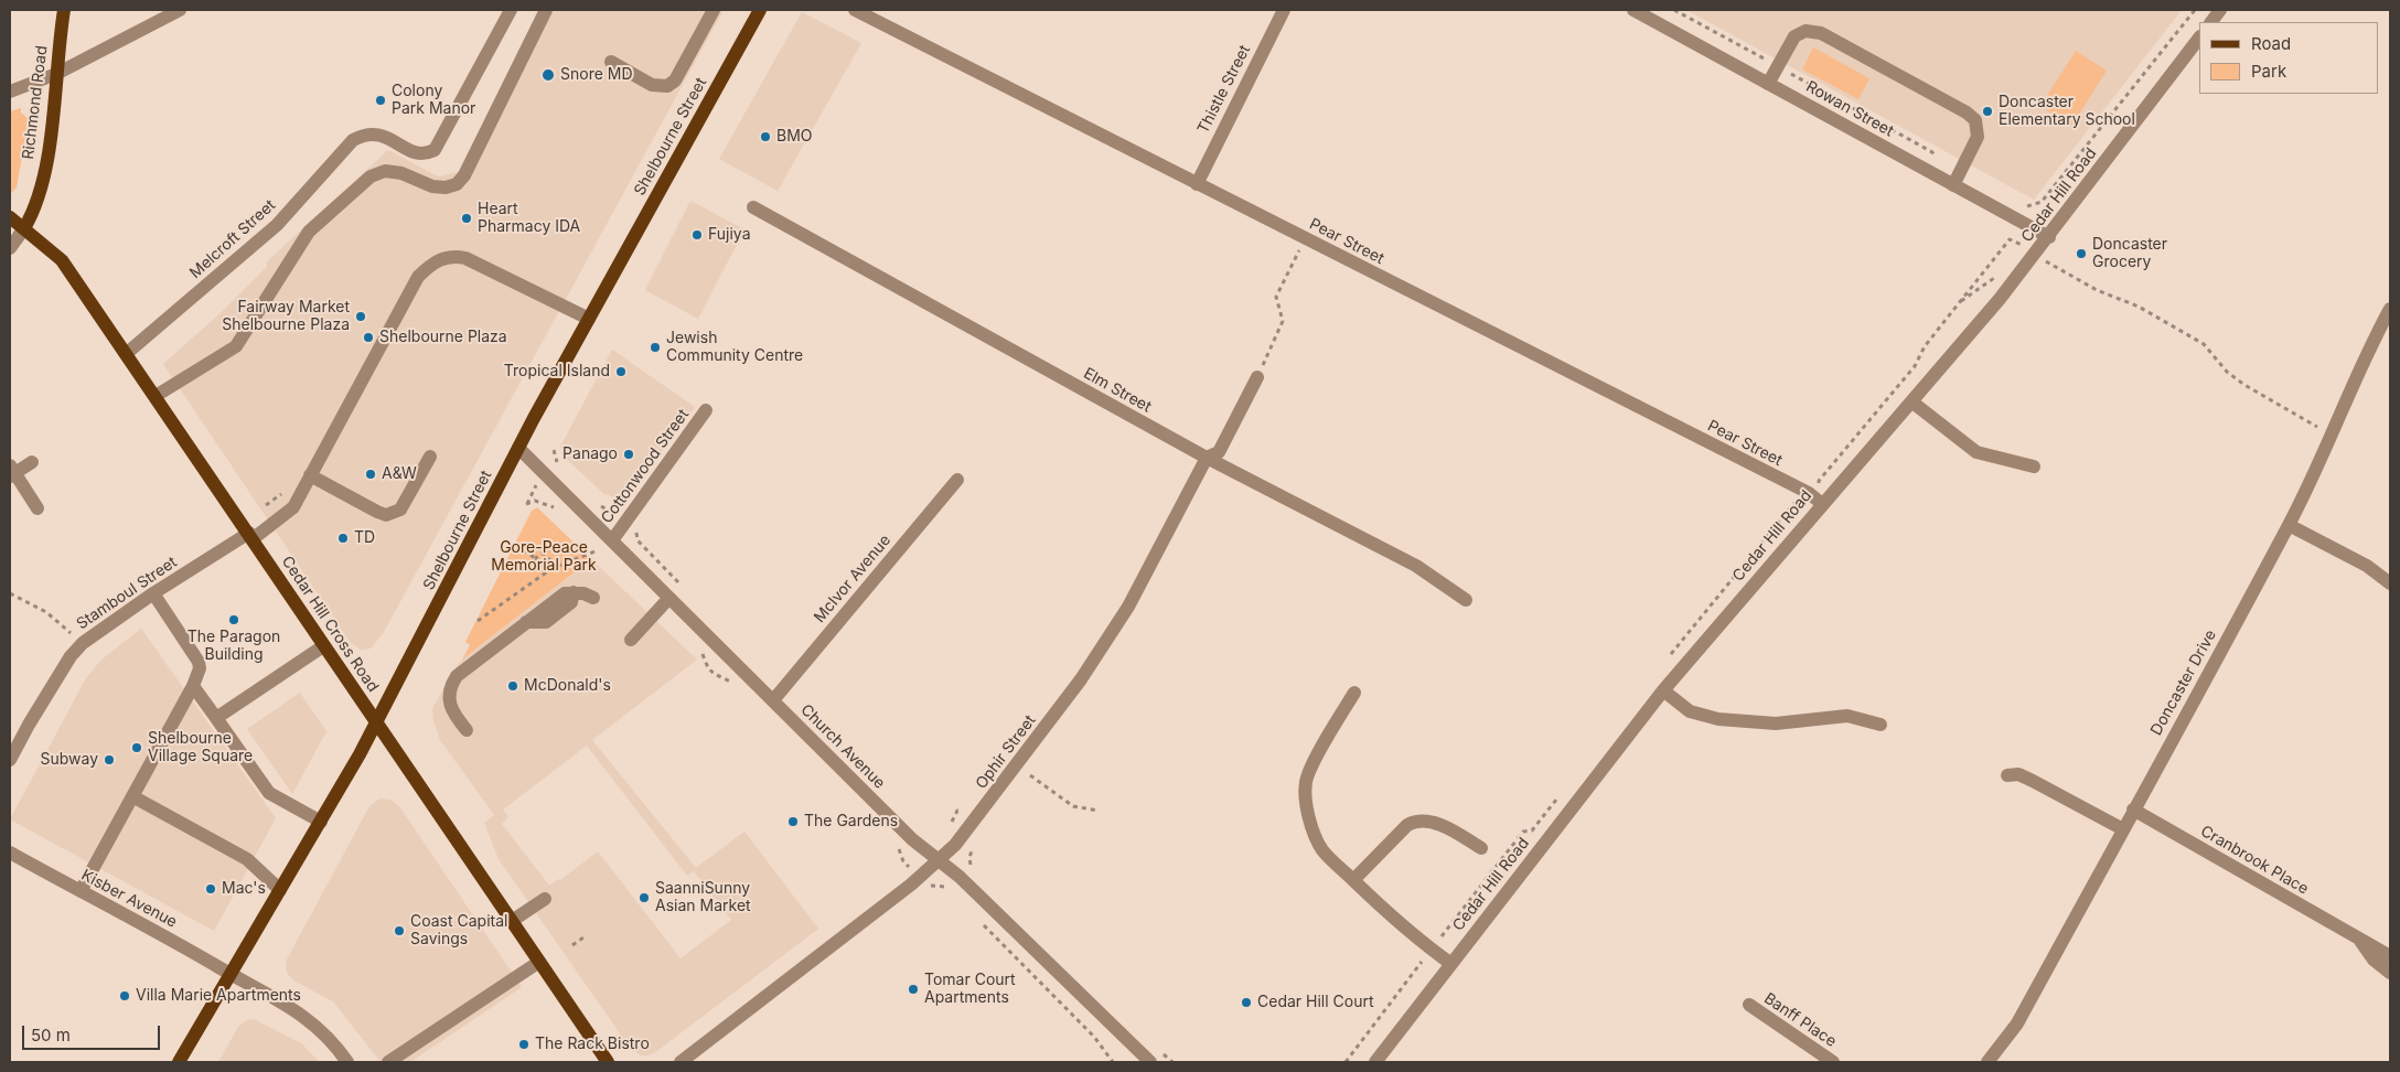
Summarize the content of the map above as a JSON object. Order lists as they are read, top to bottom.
{
  "streets": {
    "main road": ["Richmond Road", "Shelbourne Street", "Cedar Hill Cross Road"],
    "street": [
      "Thistle Street",
      "Rowan Street",
      "Cedar Hill Road",
      "Melcroft Street",
      "Pear Street",
      "Elm Street",
      "Cottonwood Street",
      "McIvor Avenue",
      "Stamboul Street",
      "Doncaster Drive",
      "Church Avenue",
      "Ophir Street",
      "Cranbrook Place",
      "Kisber Avenue",
      "Banff Place"
    ]
  },
  "crossings": [
    ["Thistle Street", "Pear Street"],
    ["Richmond Road", "Cedar Hill Cross Road"],
    ["Rowan Street", "Cedar Hill Road"],
    ["Shelbourne Street", "Stamboul Street"],
    ["Shelbourne Street", "Cedar Hill Cross Road"],
    ["Shelbourne Street", "Church Avenue"],
    ["Shelbourne Street", "Kisber Avenue"],
    ["Cedar Hill Road", "Pear Street"],
    ["Melcroft Street", "Cedar Hill Cross Road"],
    ["Elm Street", "Ophir Street"],
    ["Cottonwood Street", "Church Avenue"],
    ["McIvor Avenue", "Church Avenue"],
    ["Stamboul Street", "Cedar Hill Cross Road"],
    ["Doncaster Drive", "Cranbrook Place"],
    ["Church Avenue", "Ophir Street"]
  ],
  "parks": ["Gore-Peace Memorial Park"],
  "places": [
    "Snore MD",
    "Colony Park Manor",
    "Doncaster Elementary School",
    "BMO",
    "Heart Pharmacy IDA",
    "Fujiya",
    "Doncaster Grocery",
    "Fairway Market Shelbourne Plaza",
    "Shelbourne Plaza",
    "Jewish Community Centre",
    "Tropical Island",
    "Panago",
    "A&W",
    "TD",
    "The Paragon Building",
    "McDonald's",
    "Shelbourne Village Square",
    "Subway",
    "The Gardens",
    "Mac's",
    "SaanniSunny Asian Market",
    "Coast Capital Savings",
    "Tomar Court Apartments",
    "Villa Marie Apartments",
    "Cedar Hill Court",
    "The Rack Bistro"
  ],
  "legend": ["Road", "Park"],
  "scale_bar": "50 m"
}
